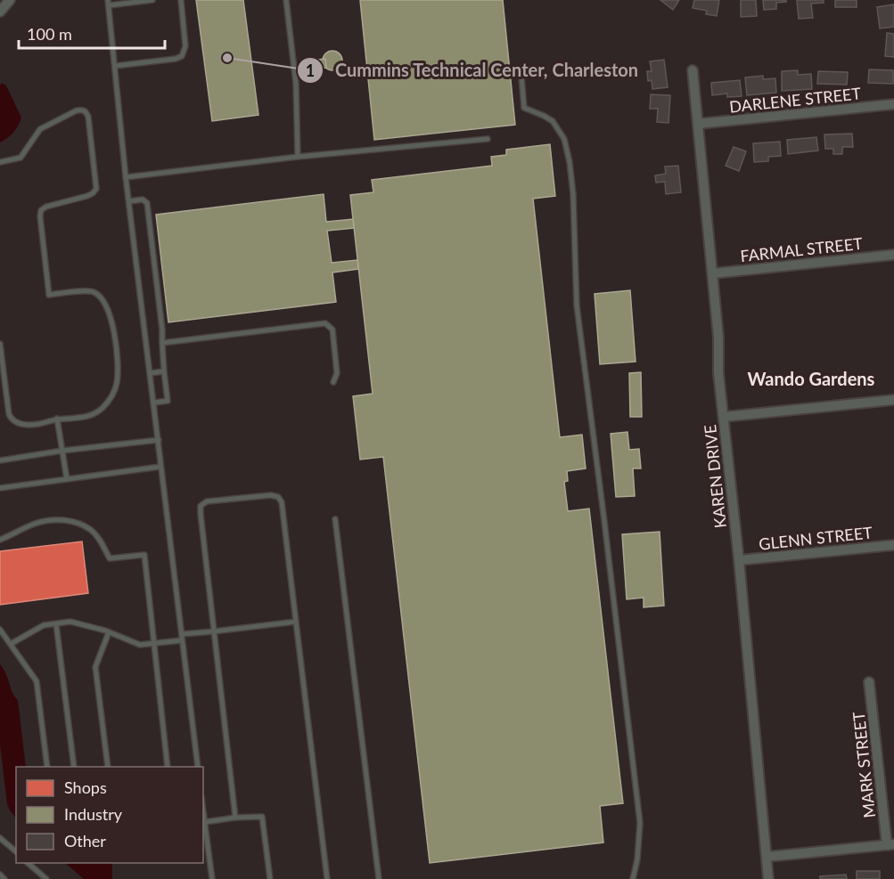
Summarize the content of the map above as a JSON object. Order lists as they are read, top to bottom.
{
  "streets": {
    "street": [
      "DARLENE STREET",
      "FARMAL STREET",
      "KAREN DRIVE",
      "GLENN STREET",
      "MARK STREET"
    ]
  },
  "crossings": [
    ["DARLENE STREET", "KAREN DRIVE"],
    ["FARMAL STREET", "KAREN DRIVE"],
    ["KAREN DRIVE", "GLENN STREET"]
  ],
  "districts": ["Wando Gardens"],
  "places": ["Cummins Technical Center, Charleston"],
  "legend": ["Shops", "Industry", "Other"],
  "scale_bar": "100 m"
}
